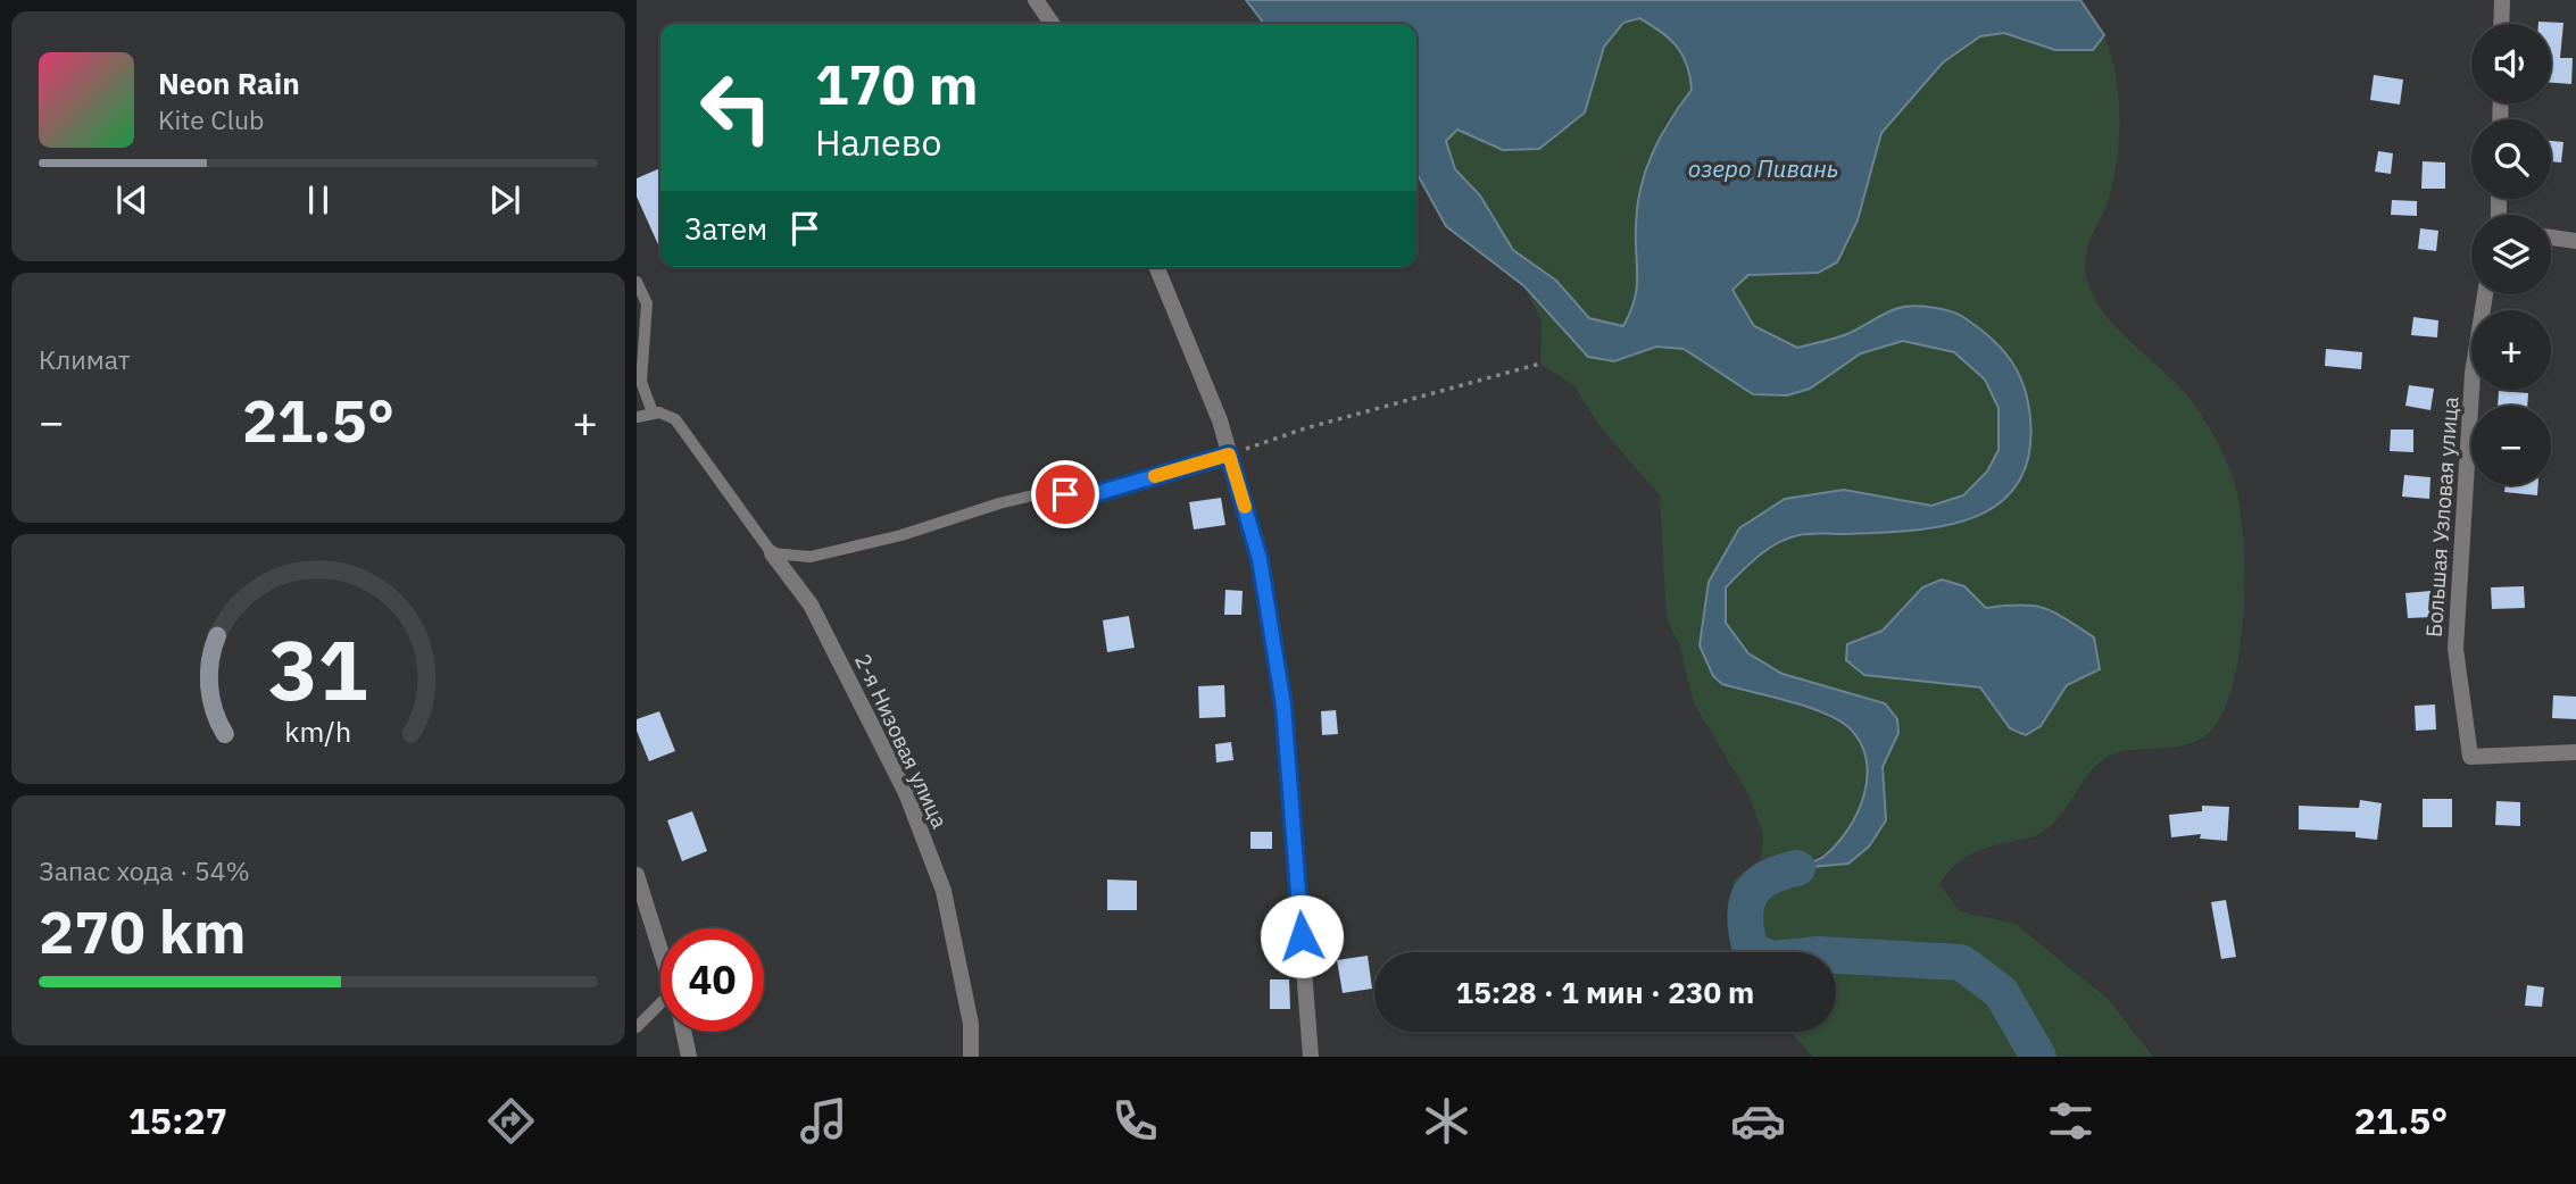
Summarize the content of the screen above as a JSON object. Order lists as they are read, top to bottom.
{
  "streets": {
    "street": ["Большая Узловая улица", "2-я Низовая улица"]
  },
  "water": ["озеро Пивань"],
  "page": {
    "map_buttons": ["+", "−"],
    "turn": ["170 m", "Налево"],
    "song": ["Neon Rain", "Kite Club"],
    "then": "Затем",
    "tile": [
      "Климат",
      ["Запас хода · 54%", "270 km"]
    ],
    "heat": ["−", "21.5°", "+"],
    "limit": "40",
    "trip": "15:28 · 1 мин · 230 m",
    "tabs": ["15:27", "21.5°"],
    "gauge": ["31", "km/h"]
  }
}
